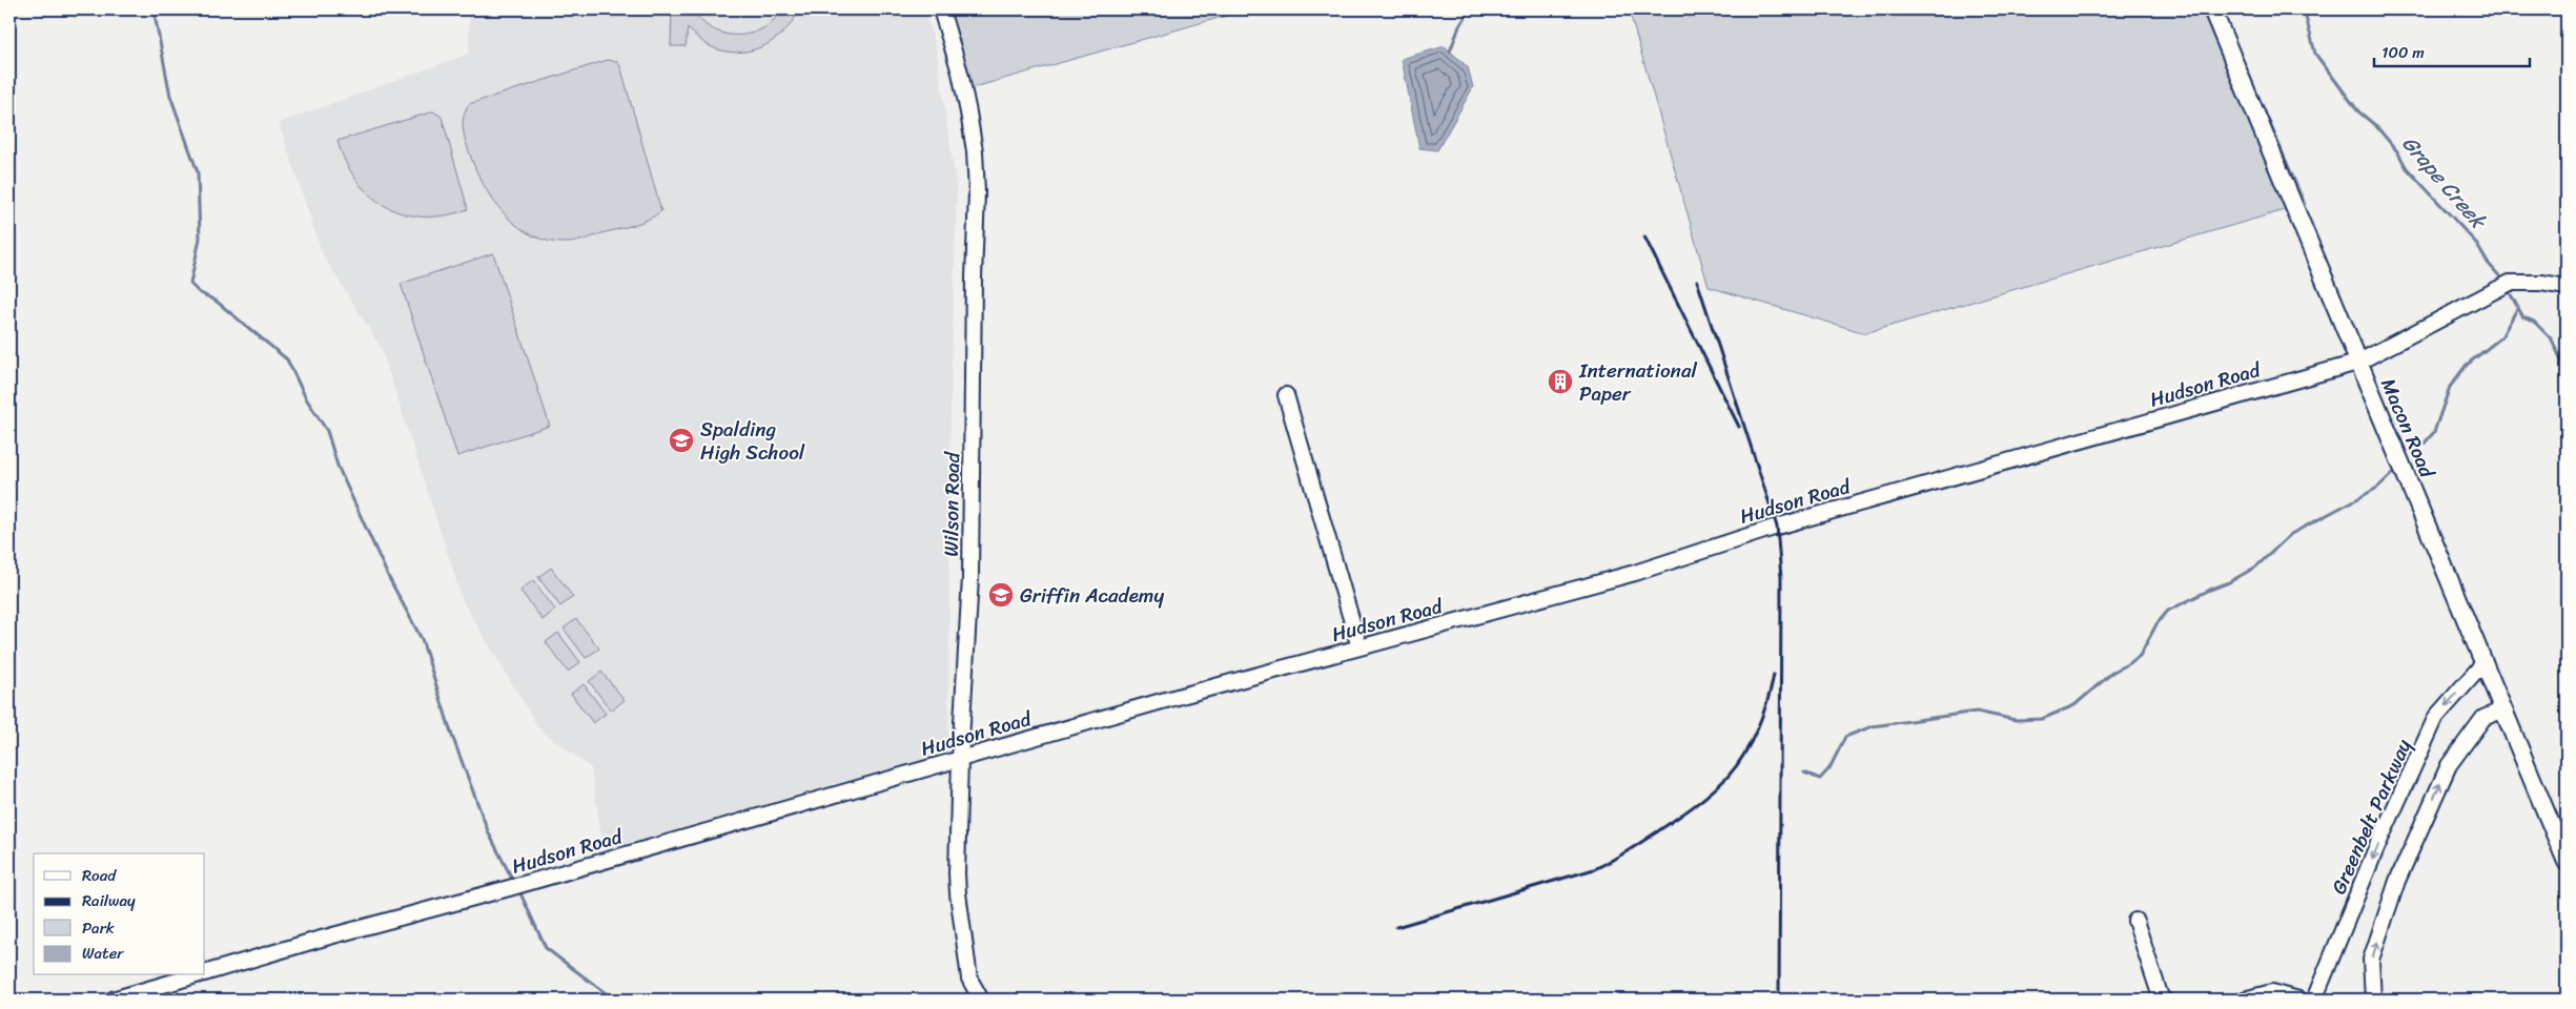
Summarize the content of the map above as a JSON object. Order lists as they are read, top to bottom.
{
  "streets": {
    "main road": ["Macon Road"],
    "street": ["Hudson Road", "Wilson Road", "Greenbelt Parkway"]
  },
  "crossings": [
    ["Hudson Road", "Macon Road"],
    ["Hudson Road", "Wilson Road"],
    ["Macon Road", "Greenbelt Parkway"]
  ],
  "water": ["Grape Creek"],
  "places": {
    "building": ["International Paper"],
    "school or university": ["Spalding High School", "Griffin Academy"]
  },
  "legend": [
    "Road",
    "Railway",
    "Park",
    "Water"
  ],
  "scale_bar": "100 m"
}
